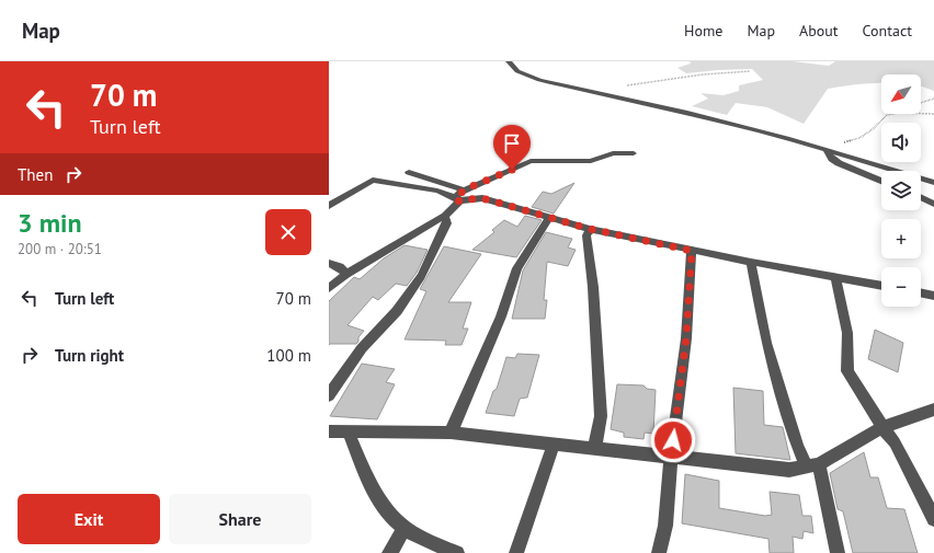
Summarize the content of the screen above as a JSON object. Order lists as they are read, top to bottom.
{
  "north": "bottom left",
  "page": {
    "header": "Map",
    "nav": [
      "Home",
      "Map",
      "About",
      "Contact"
    ],
    "turn": ["70 m", "Turn left"],
    "map_buttons": ["+", "−"],
    "then": "Then",
    "heading": ["3 min", "200 m · 20:51"],
    "list": [
      {
        "name": "Turn left",
        "value": "70 m"
      },
      {
        "name": "Turn right",
        "value": "100 m"
      }
    ],
    "buttons": ["Exit", "Share"]
  }
}
